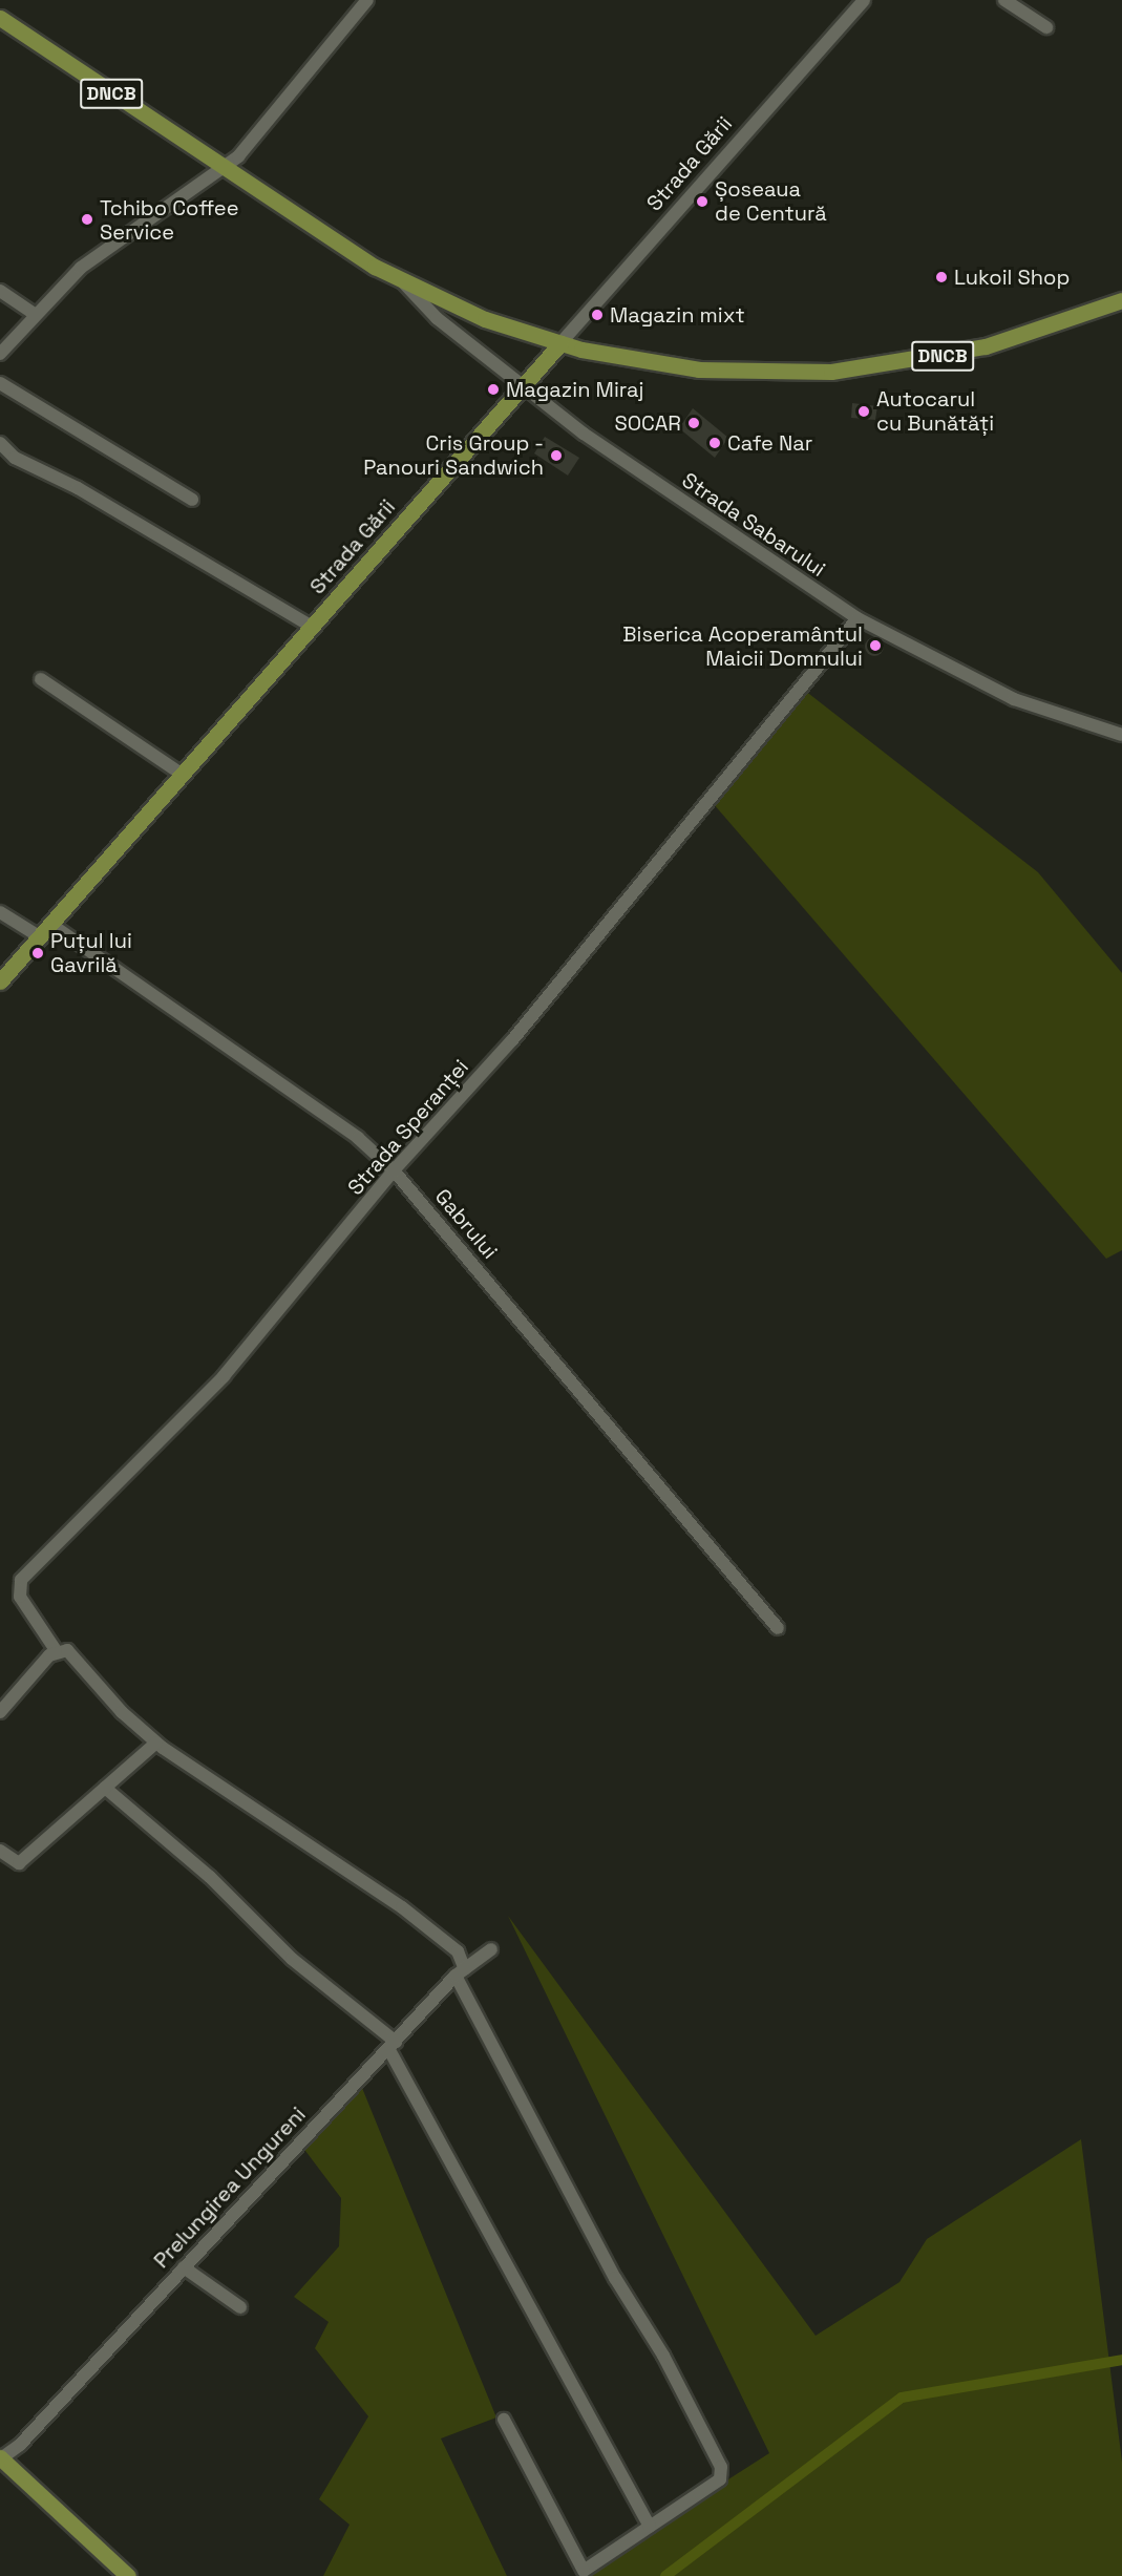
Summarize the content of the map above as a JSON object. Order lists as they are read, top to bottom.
{
  "streets": {
    "main road": ["DNCB", "Strada Gării"],
    "street": [
      "Strada Sabarului",
      "Strada Speranței",
      "Gabrului",
      "Prelungirea Ungureni"
    ]
  },
  "crossings": [
    ["DNCB", "Strada Gării"],
    ["DNCB", "Strada Sabarului"],
    ["Strada Gării", "Strada Sabarului"],
    ["Strada Gării", "Gabrului"],
    ["Strada Sabarului", "Strada Speranței"],
    ["Strada Speranței", "Gabrului"],
    ["Strada Speranței", "Prelungirea Ungureni"]
  ],
  "places": [
    "Șoseaua de Centură",
    "Tchibo Coffee Service",
    "Lukoil Shop",
    "Magazin mixt",
    "Magazin Miraj",
    "Autocarul cu Bunătăți",
    "SOCAR",
    "Cafe Nar",
    "Cris Group - Panouri Sandwich",
    "Biserica Acoperamântul Maicii Domnului",
    "Puțul lui Gavrilă"
  ]
}
